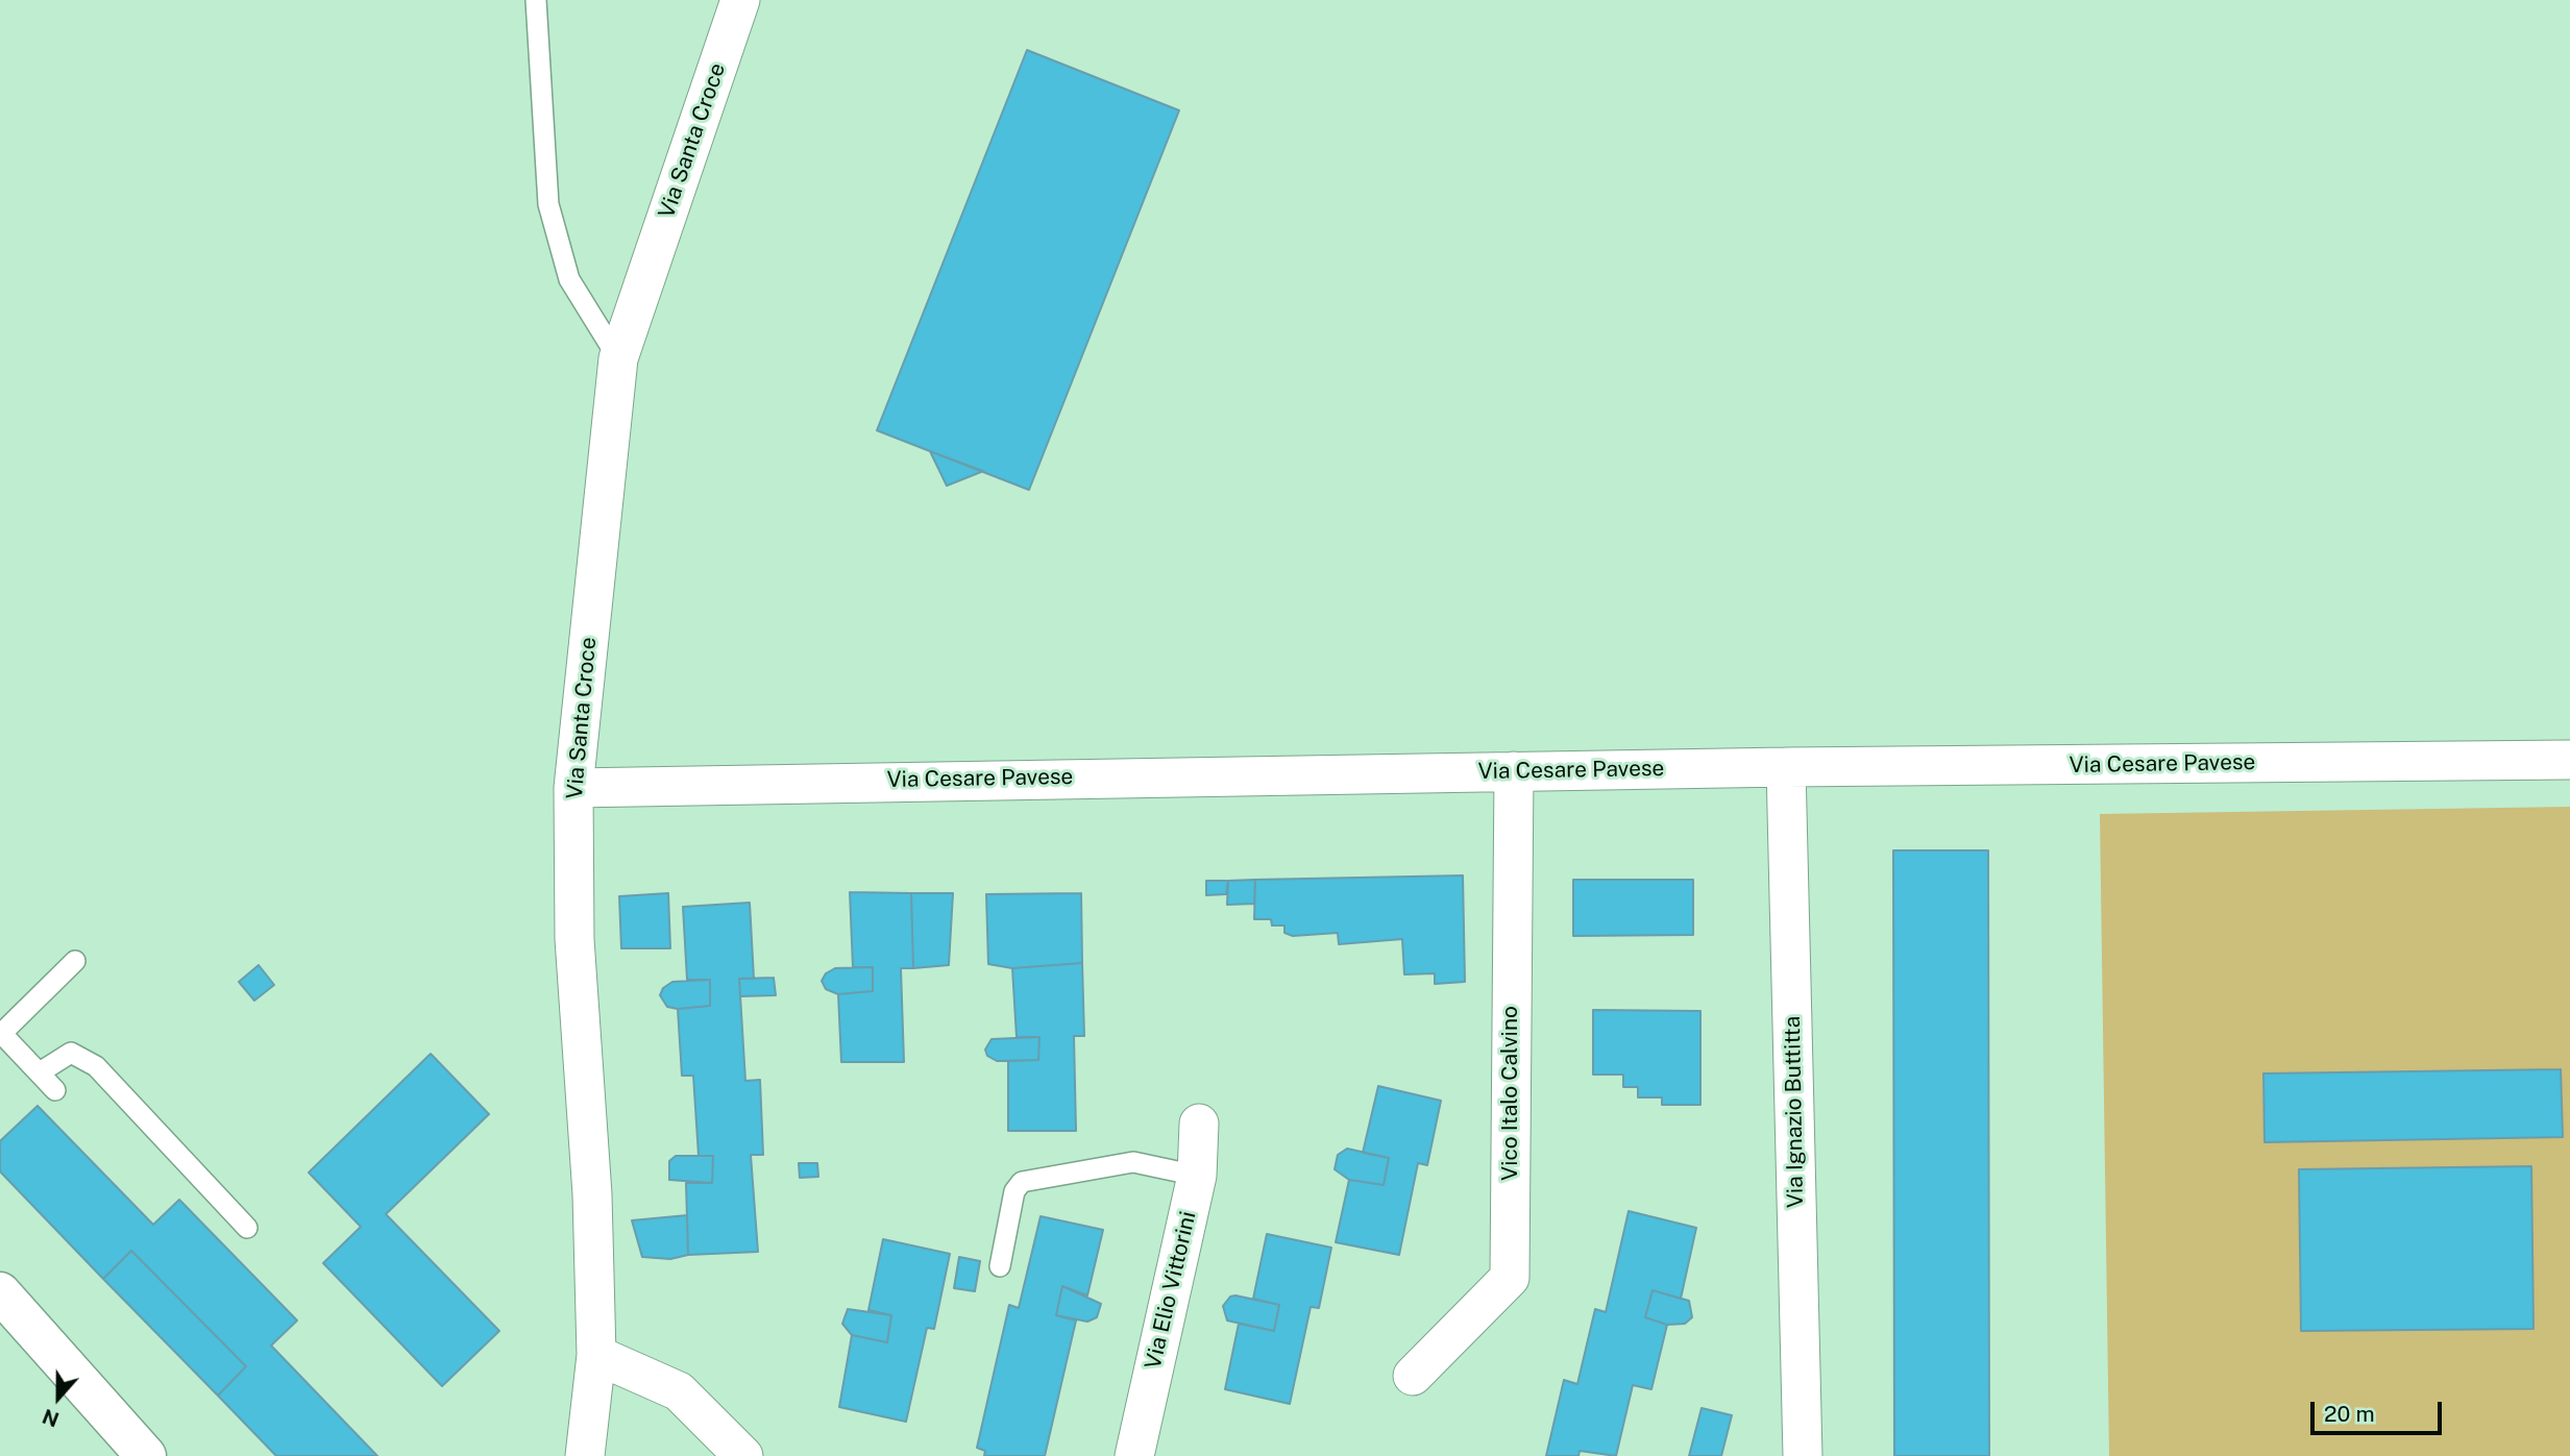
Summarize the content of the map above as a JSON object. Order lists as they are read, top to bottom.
{
  "streets": {
    "street": [
      "Via Santa Croce",
      "Via Cesare Pavese",
      "Vico Italo Calvino",
      "Via Ignazio Buttitta",
      "Via Elio Vittorini"
    ]
  },
  "crossings": [
    ["Via Santa Croce", "Via Cesare Pavese"],
    ["Via Cesare Pavese", "Vico Italo Calvino"],
    ["Via Cesare Pavese", "Via Ignazio Buttitta"]
  ],
  "scale_bar": "20 m",
  "north": "bottom"
}
